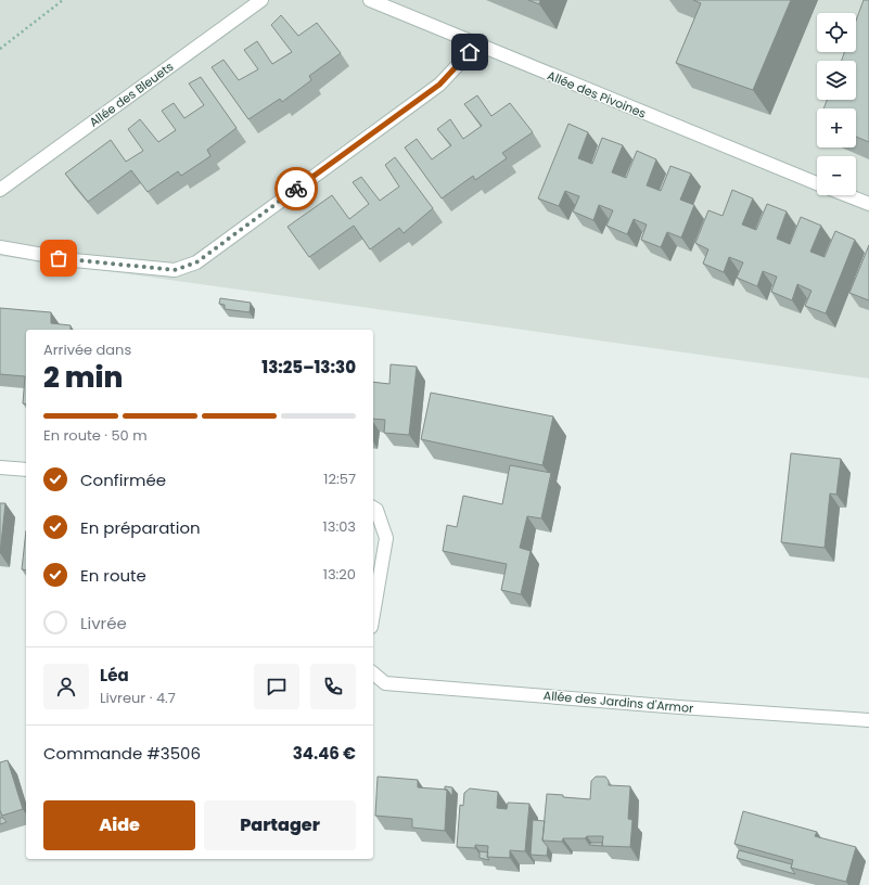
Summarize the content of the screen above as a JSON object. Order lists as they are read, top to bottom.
{
  "streets": {
    "street": ["Allée des Bleuets", "Allée des Pivoines", "Allée des Jardins d'Armor"]
  },
  "page": {
    "map_buttons": ["+", "−"],
    "heading": ["2 min", "Arrivée dans", "13:25–13:30"],
    "panel": [
      "Léa",
      "Livreur · 4.7",
      "Commande #3506",
      "34.46 €"
    ],
    "bar": "En route · 50 m",
    "list": [
      ["Confirmée", "12:57"],
      ["En préparation", "13:03"],
      ["En route", "13:20"],
      "Livrée"
    ],
    "buttons": ["Aide", "Partager"]
  }
}
